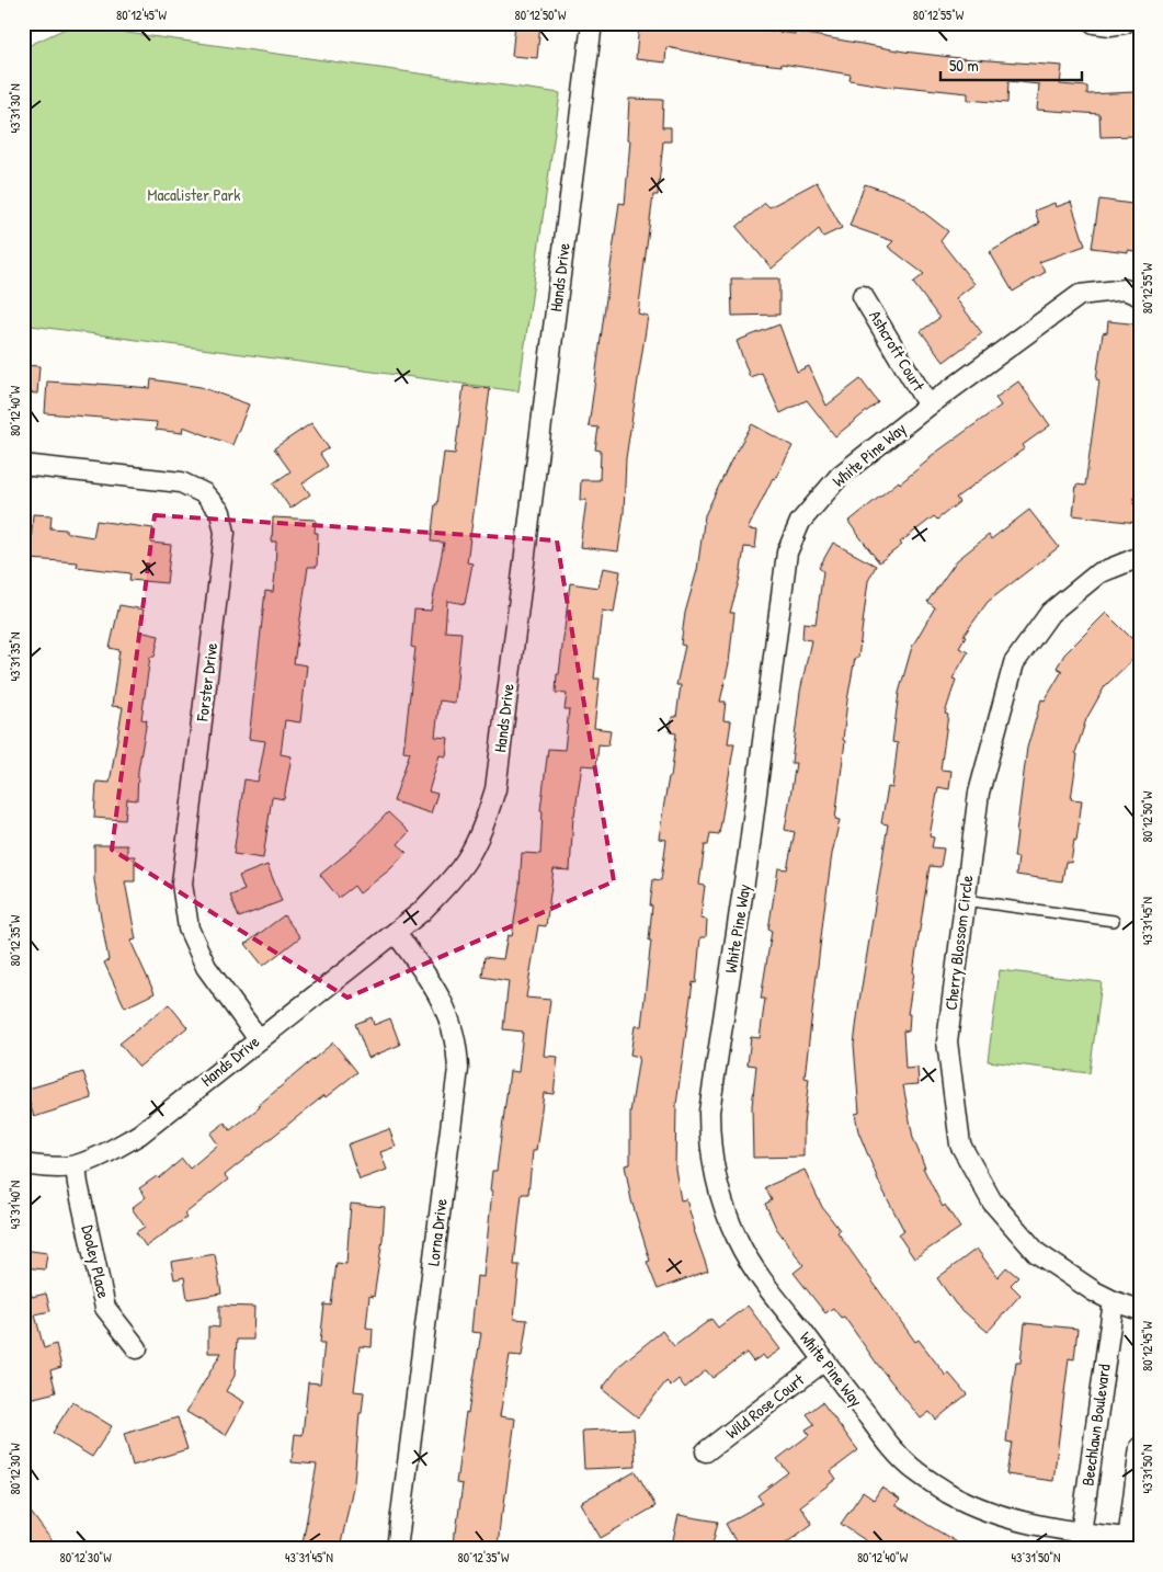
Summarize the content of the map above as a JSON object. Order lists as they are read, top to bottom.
{
  "streets": {
    "street": [
      "Hands Drive",
      "Ashcroft Court",
      "White Pine Way",
      "Forster Drive",
      "Cherry Blossom Circle",
      "Lorna Drive",
      "Dooley Place",
      "Wild Rose Court",
      "Beechlawn Boulevard"
    ]
  },
  "crossings": [
    ["Hands Drive", "Forster Drive"],
    ["Hands Drive", "Lorna Drive"],
    ["Hands Drive", "Dooley Place"],
    ["Ashcroft Court", "White Pine Way"],
    ["White Pine Way", "Wild Rose Court"],
    ["White Pine Way", "Beechlawn Boulevard"],
    ["Cherry Blossom Circle", "Beechlawn Boulevard"]
  ],
  "parks": ["Macalister Park"],
  "scale_bar": "50 m",
  "coordinates": [
    "80°12'45\"W",
    "80°12'50\"W",
    "80°12'55\"W",
    "43°31'30\"N",
    "80°12'40\"W",
    "43°31'35\"N",
    "43°31'45\"N",
    "80°12'35\"W",
    "43°31'40\"N",
    "43°31'50\"N",
    "80°12'30\"W"
  ]
}
